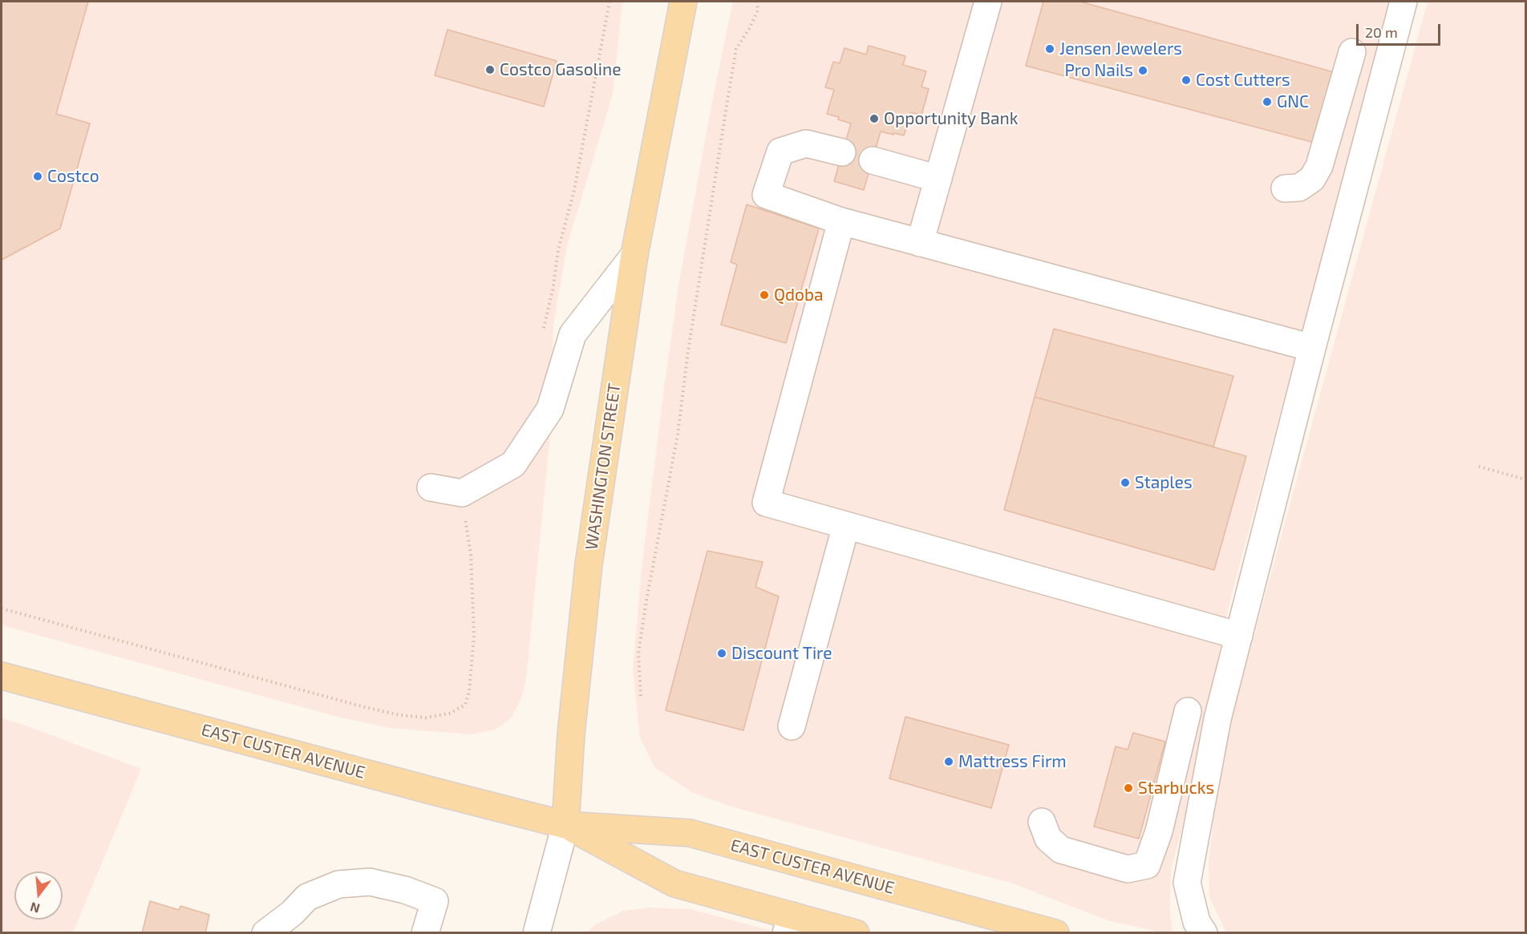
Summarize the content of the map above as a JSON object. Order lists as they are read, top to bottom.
{
  "streets": {
    "main road": ["WASHINGTON STREET", "EAST CUSTER AVENUE"]
  },
  "crossings": [
    ["WASHINGTON STREET", "EAST CUSTER AVENUE"]
  ],
  "places": [
    "Jensen Jewelers",
    "Costco Gasoline",
    "Pro Nails",
    "Cost Cutters",
    "GNC",
    "Opportunity Bank",
    "Costco",
    "Qdoba",
    "Staples",
    "Discount Tire",
    "Mattress Firm",
    "Starbucks"
  ],
  "scale_bar": "20 m",
  "north": "bottom"
}
